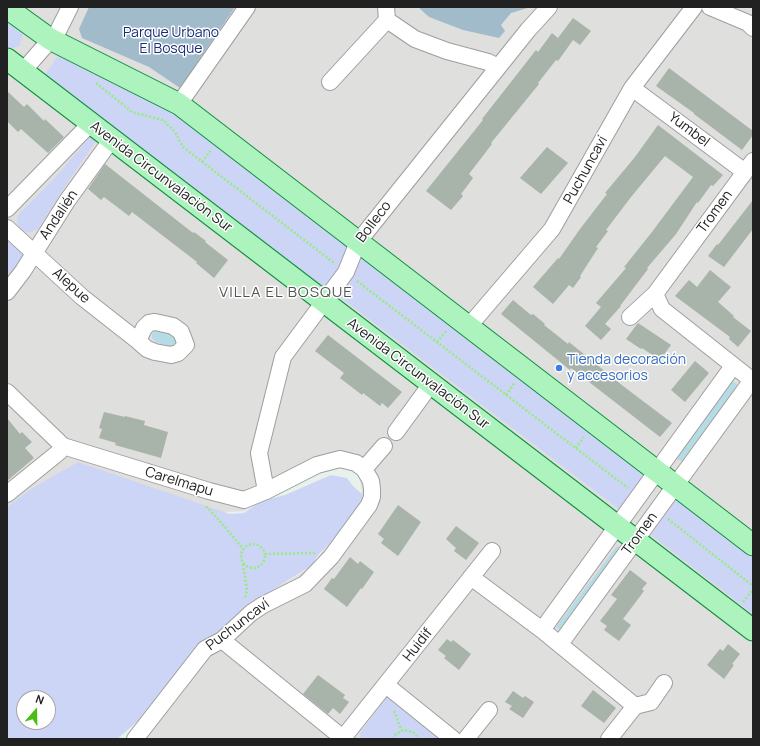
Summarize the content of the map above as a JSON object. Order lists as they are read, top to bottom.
{
  "streets": {
    "main road": ["Avenida Circunvalación Sur"],
    "street": [
      "Yumbel",
      "Puchuncaví",
      "Tromen",
      "Andalién",
      "Bolleco",
      "Alepue",
      "Carelmapu",
      "Huidif"
    ]
  },
  "crossings": [
    ["Yumbel", "Puchuncaví"],
    ["Yumbel", "Tromen"],
    ["Puchuncaví", "Carelmapu"],
    ["Avenida Circunvalación Sur", "Tromen"],
    ["Avenida Circunvalación Sur", "Andalién"],
    ["Avenida Circunvalación Sur", "Bolleco"],
    ["Andalién", "Alepue"],
    ["Bolleco", "Carelmapu"]
  ],
  "districts": ["VILLA EL BOSQUE"],
  "parks": ["Parque Urbano El Bosque"],
  "places": ["Tienda decoración y accesorios"],
  "north": "top"
}
